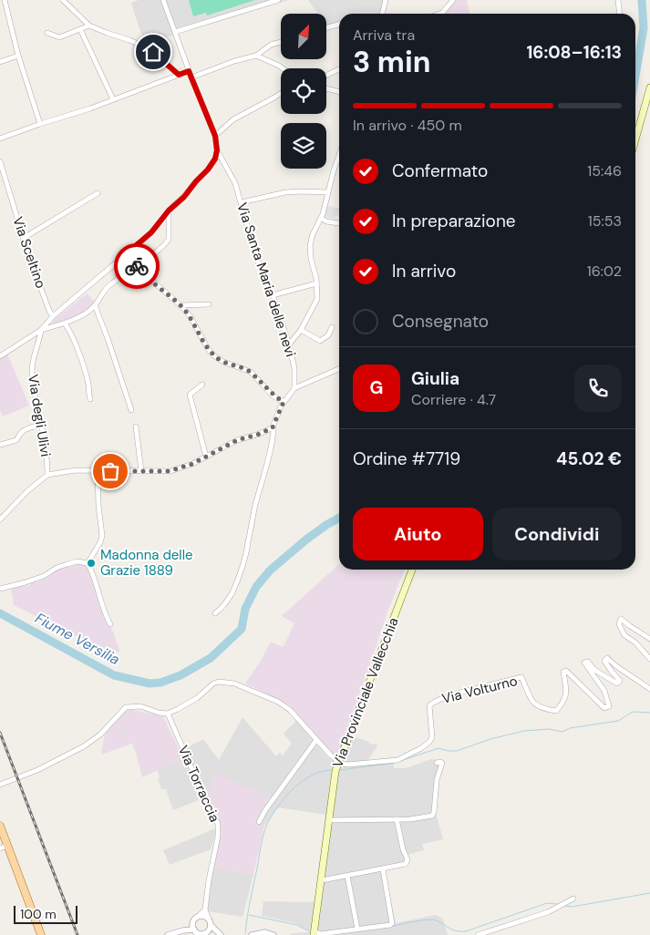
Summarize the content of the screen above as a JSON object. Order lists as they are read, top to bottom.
{
  "streets": {
    "main road": ["Via Provinciale Vallecchia"],
    "street": [
      "Via Sceltino",
      "Via Santa Maria delle nevi",
      "Via degli Ulivi",
      "Via Volturno",
      "Via Torraccia"
    ]
  },
  "crossings": [
    ["Via Volturno", "Via Provinciale Vallecchia"]
  ],
  "water": ["Fiume Versilia"],
  "places": ["Madonna delle Grazie 1889"],
  "scale_bar": "100 m",
  "north": "top right",
  "page": {
    "heading": ["3 min", "Arriva tra", "16:08–16:13"],
    "panel": [
      "Giulia",
      "Corriere · 4.7",
      "Ordine #7719",
      "45.02 €"
    ],
    "bar": "In arrivo · 450 m",
    "list": [
      ["Confermato", "15:46"],
      ["In preparazione", "15:53"],
      ["In arrivo", "16:02"],
      "Consegnato"
    ],
    "round": "G",
    "buttons": ["Aiuto", "Condividi"],
    "scale": "100 m"
  }
}
